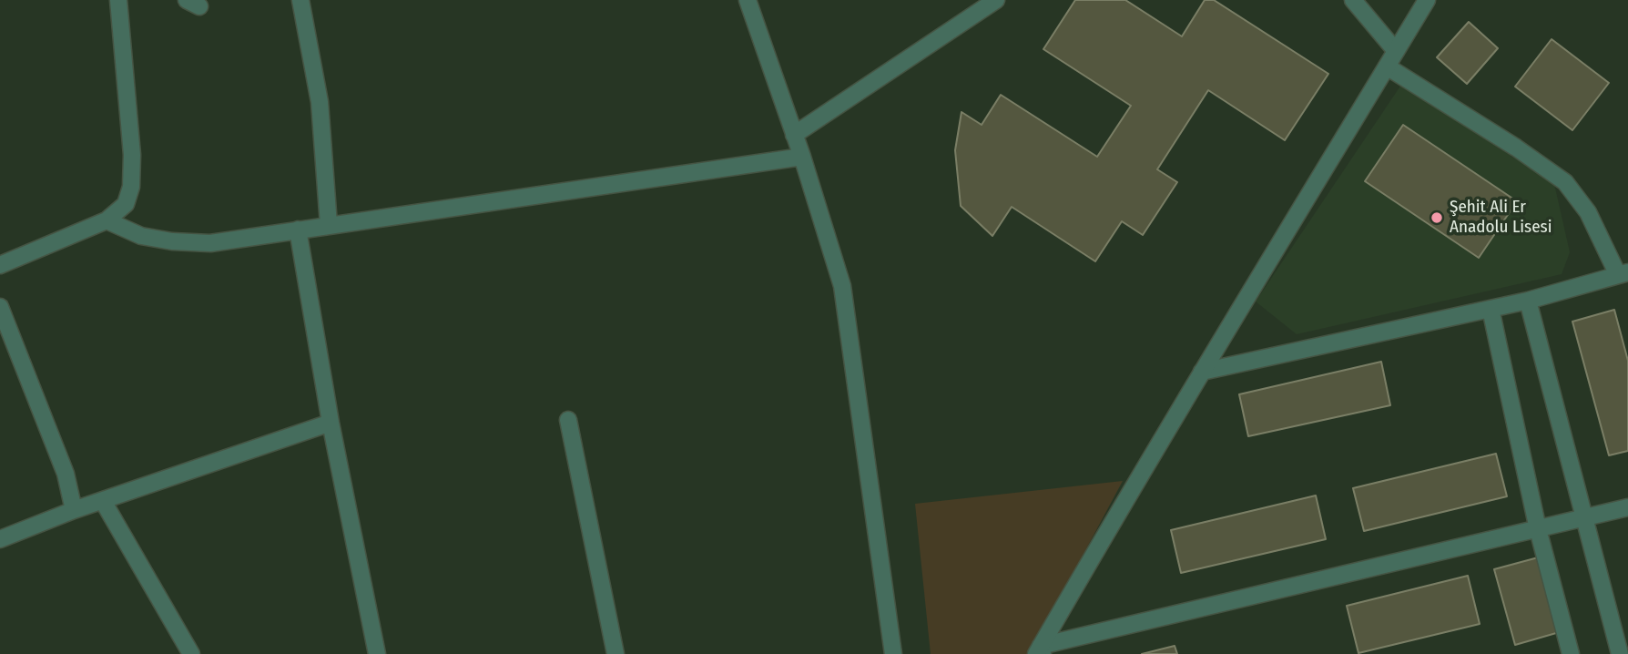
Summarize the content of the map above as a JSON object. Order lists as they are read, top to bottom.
{
  "places": ["Şehit Ali Er Anadolu Lisesi"]
}
